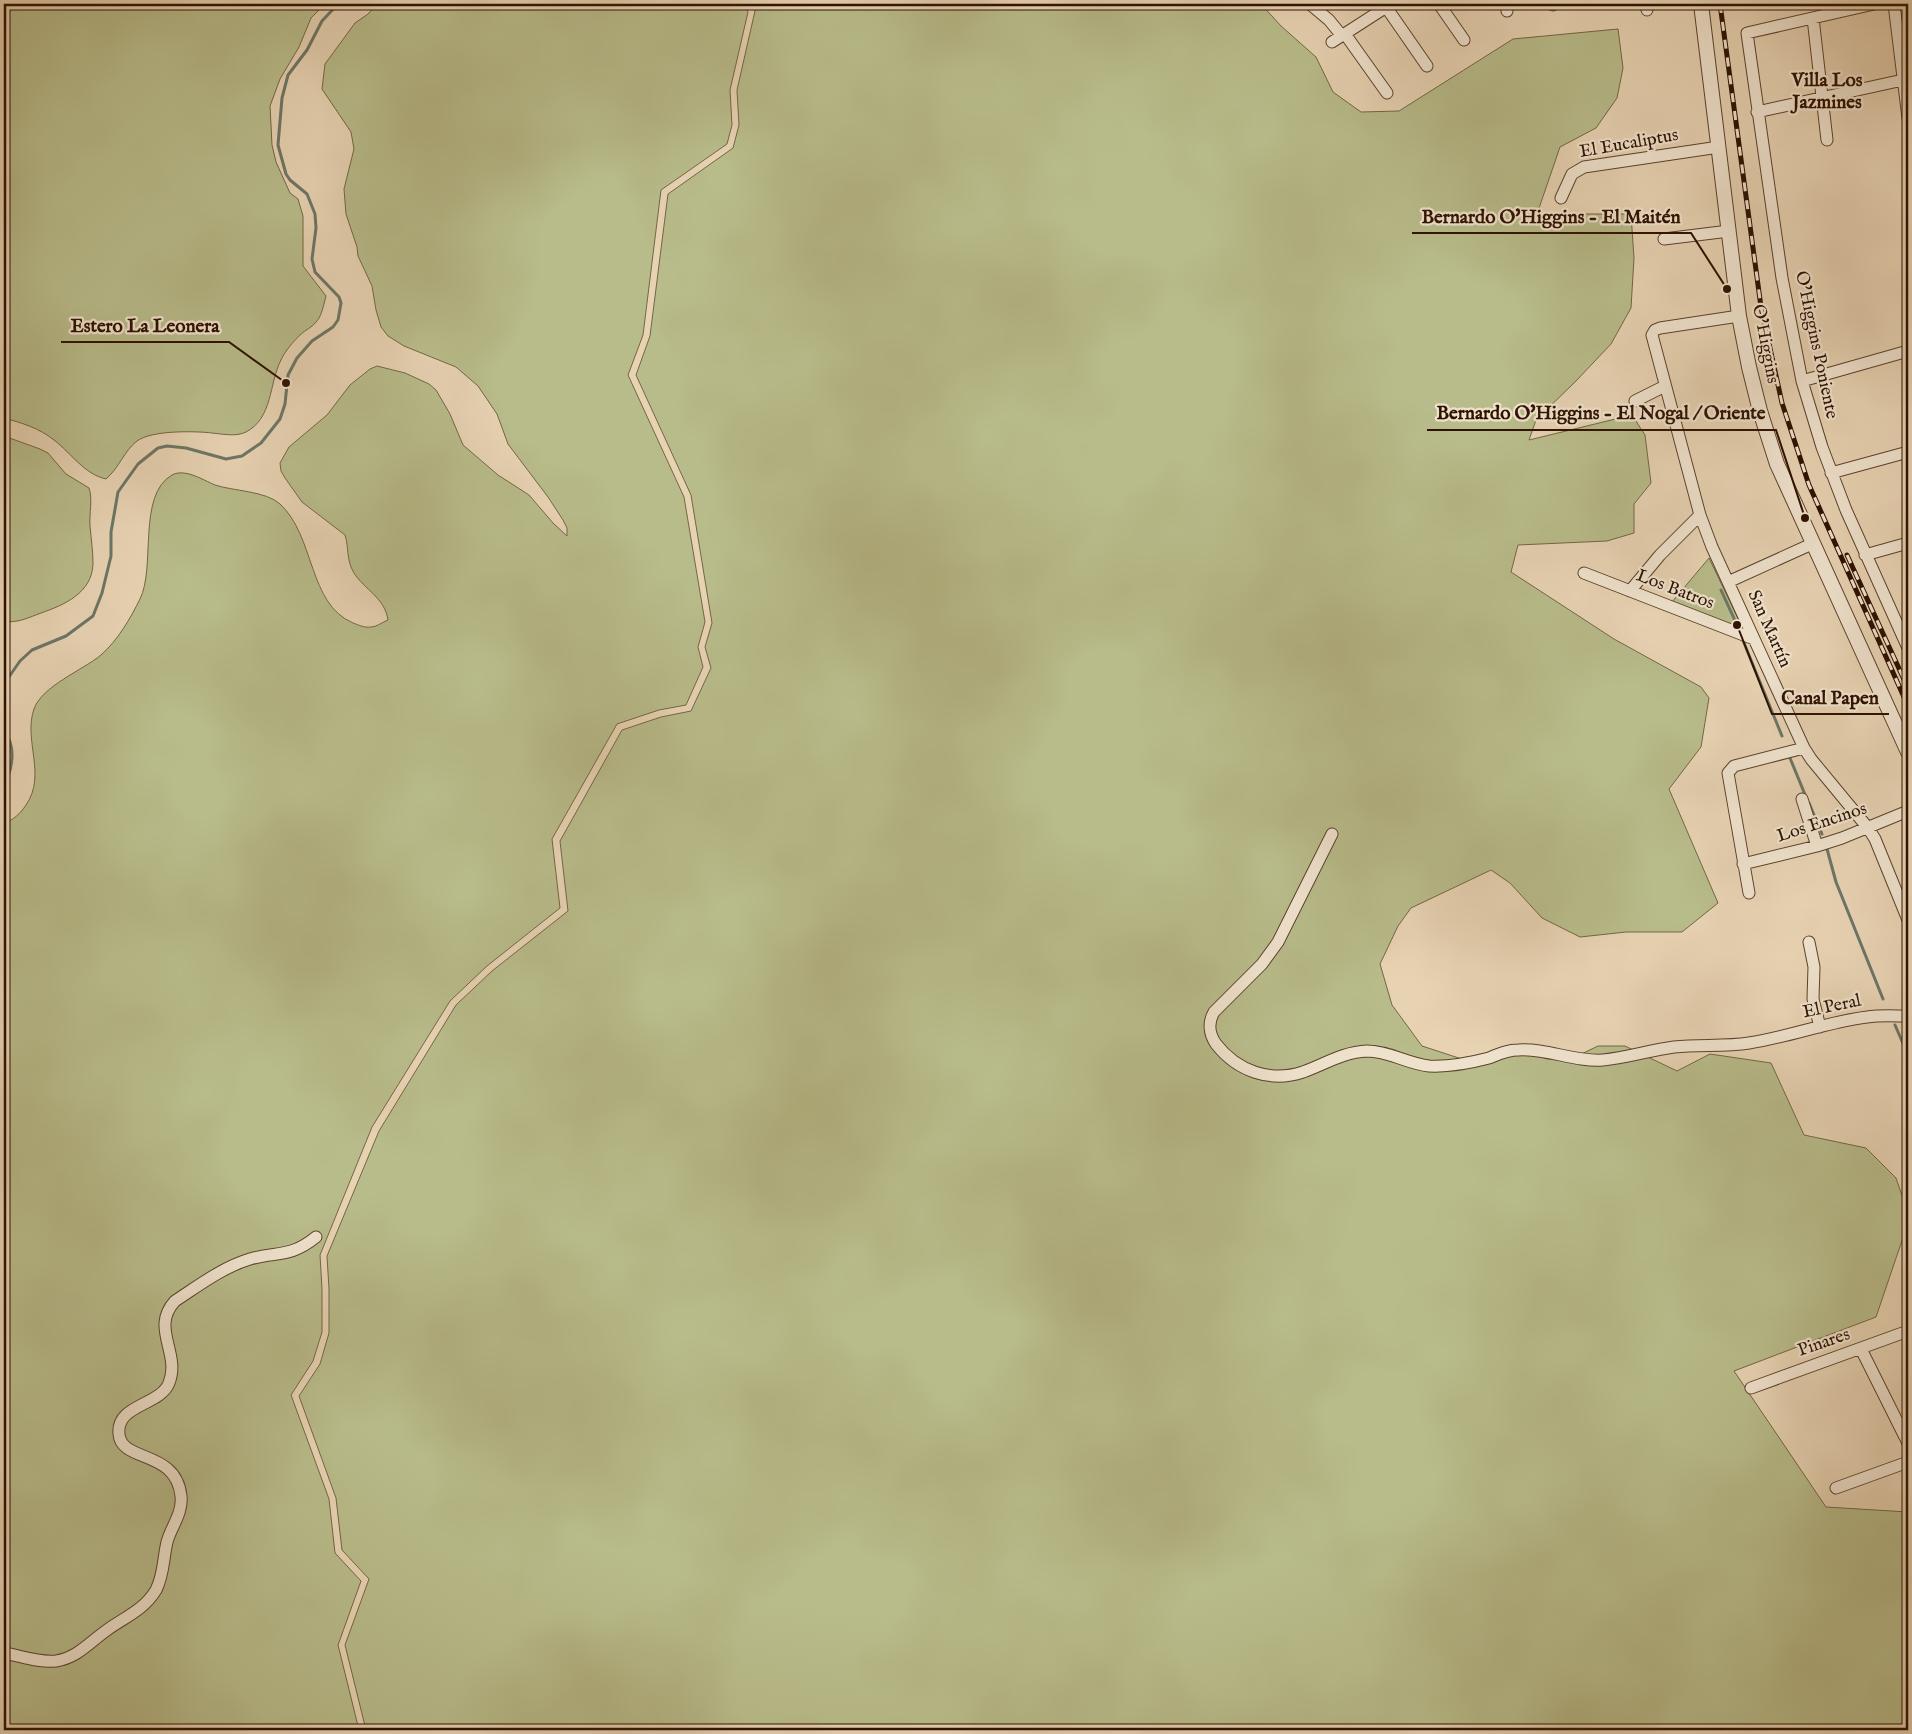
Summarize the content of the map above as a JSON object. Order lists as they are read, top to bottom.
{
  "streets": {
    "street": [
      "El Eucaliptus",
      "O'Higgins",
      "O'Higgins Poniente",
      "Los Batros",
      "San Martín",
      "Los Encinos",
      "El Peral",
      "Pinares"
    ]
  },
  "crossings": [
    ["El Eucaliptus", "O'Higgins"],
    ["O'Higgins", "San Martín"],
    ["Los Batros", "San Martín"],
    ["San Martín", "Los Encinos"]
  ],
  "districts": ["Villa Los Jazmines"],
  "places": [
    "Bernardo O'Higgins - El Maitén",
    "Estero La Leonera",
    "Bernardo O'Higgins - El Nogal / Oriente",
    "Canal Papen"
  ]
}
